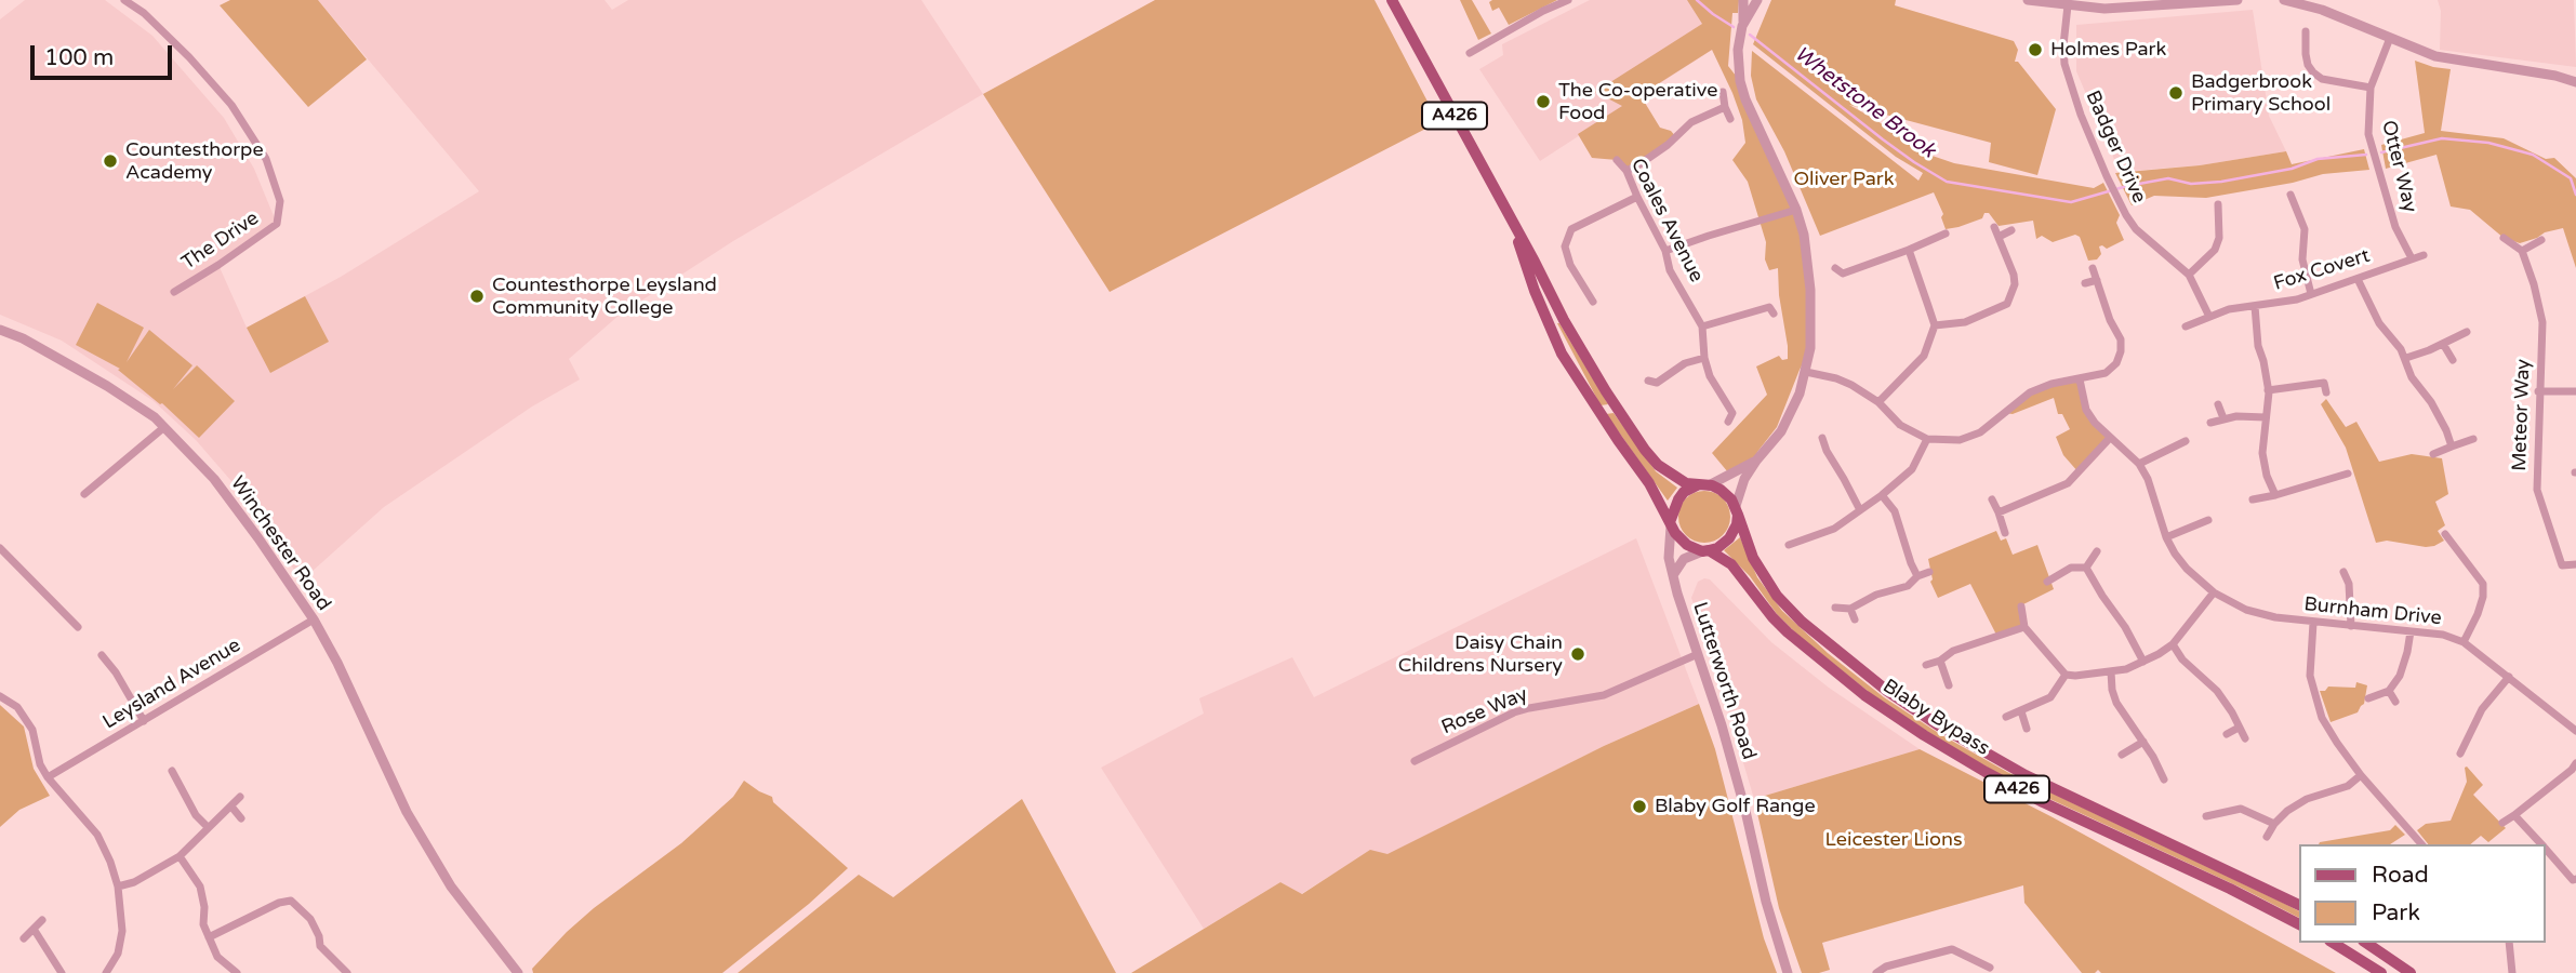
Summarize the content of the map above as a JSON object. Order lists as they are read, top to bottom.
{
  "streets": {
    "main road": ["A426", "Blaby Bypass"],
    "street": [
      "Badger Drive",
      "Otter Way",
      "Coales Avenue",
      "The Drive",
      "Fox Covert",
      "Meteor Way",
      "Winchester Road",
      "Burnham Drive",
      "Lutterworth Road",
      "Leysland Avenue",
      "Rose Way"
    ]
  },
  "crossings": [
    ["A426", "Lutterworth Road"],
    ["A426", "Blaby Bypass"],
    ["Badger Drive", "Fox Covert"],
    ["Otter Way", "Fox Covert"],
    ["Winchester Road", "Leysland Avenue"],
    ["Lutterworth Road", "Rose Way"],
    ["Lutterworth Road", "Blaby Bypass"]
  ],
  "water": ["Whetstone Brook"],
  "parks": ["Oliver Park", "Leicester Lions"],
  "places": [
    "Holmes Park",
    "Badgerbrook Primary School",
    "The Co-operative Food",
    "Countesthorpe Academy",
    "Countesthorpe Leysland Community College",
    "Daisy Chain Childrens Nursery",
    "Blaby Golf Range"
  ],
  "legend": ["Road", "Park"],
  "scale_bar": "100 m"
}
